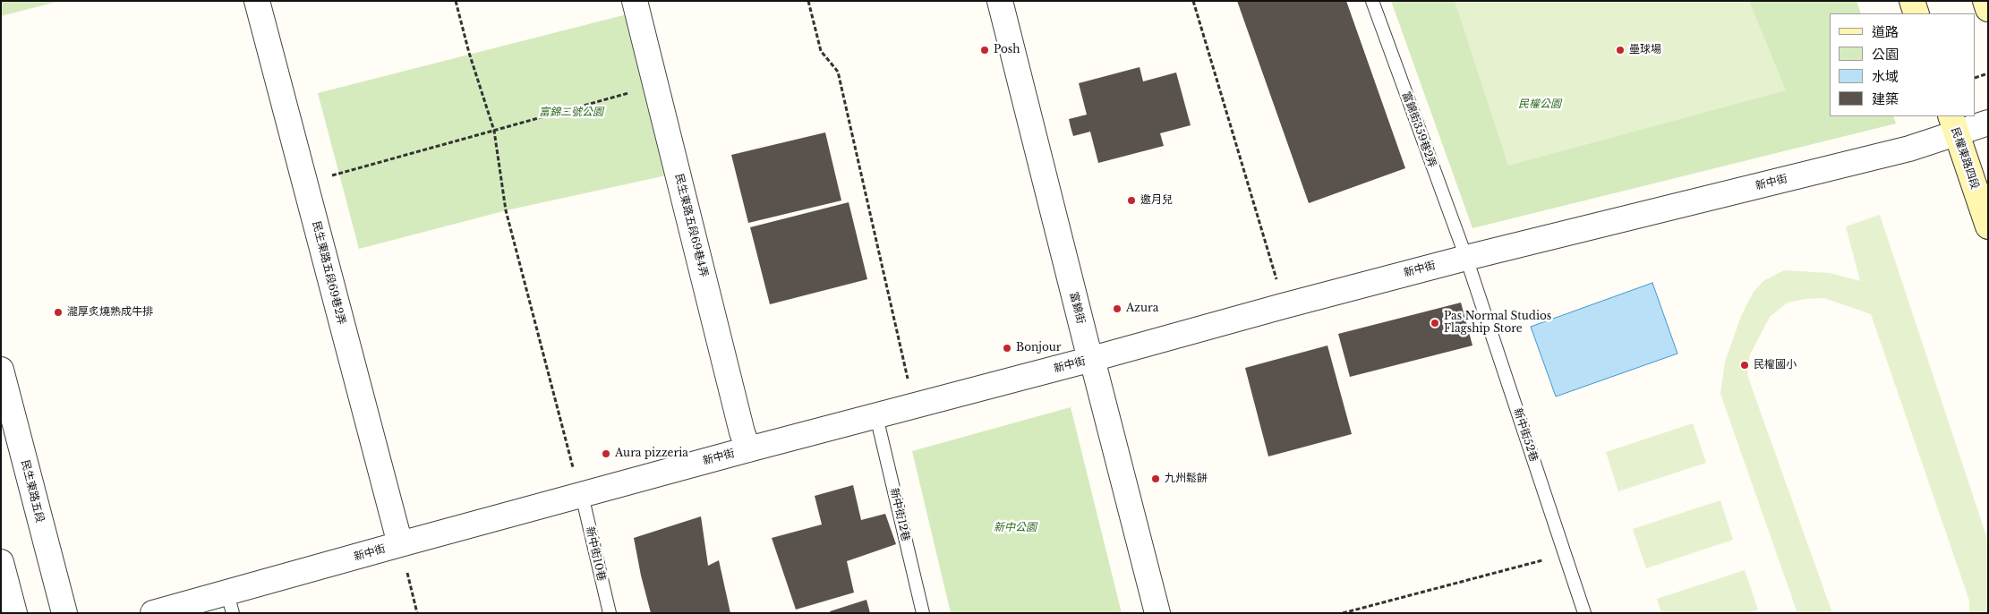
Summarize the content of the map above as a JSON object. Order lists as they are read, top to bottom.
{
  "streets": {
    "main road": ["民權東路四段"],
    "street": [
      "新中街",
      "民生東路五段69巷4弄",
      "民生東路五段69巷2弄",
      "富錦街",
      "民生東路五段"
    ],
    "lane": [
      "富錦街359巷2弄",
      "新中街52巷",
      "新中街12巷",
      "新中街10巷"
    ]
  },
  "crossings": [
    ["富錦街359巷2弄", "新中街"],
    ["富錦街359巷2弄", "新中街52巷"],
    ["民權東路四段", "新中街"],
    ["新中街", "民生東路五段69巷4弄"],
    ["新中街", "民生東路五段69巷2弄"],
    ["新中街", "富錦街"],
    ["新中街", "新中街52巷"],
    ["新中街", "新中街12巷"],
    ["新中街", "新中街10巷"]
  ],
  "parks": ["民權公園", "富錦二號公園", "新中公園"],
  "places": [
    "Posh",
    "壘球場",
    "邀月兒",
    "Azura",
    "瀧厚炙燒熟成牛排",
    "Pas Normal Studios Flagship Store",
    "Bonjour",
    "民權國小",
    "Aura pizzeria",
    "九州鬆餅"
  ],
  "legend": [
    "道路",
    "公園",
    "水域",
    "建築"
  ]
}
